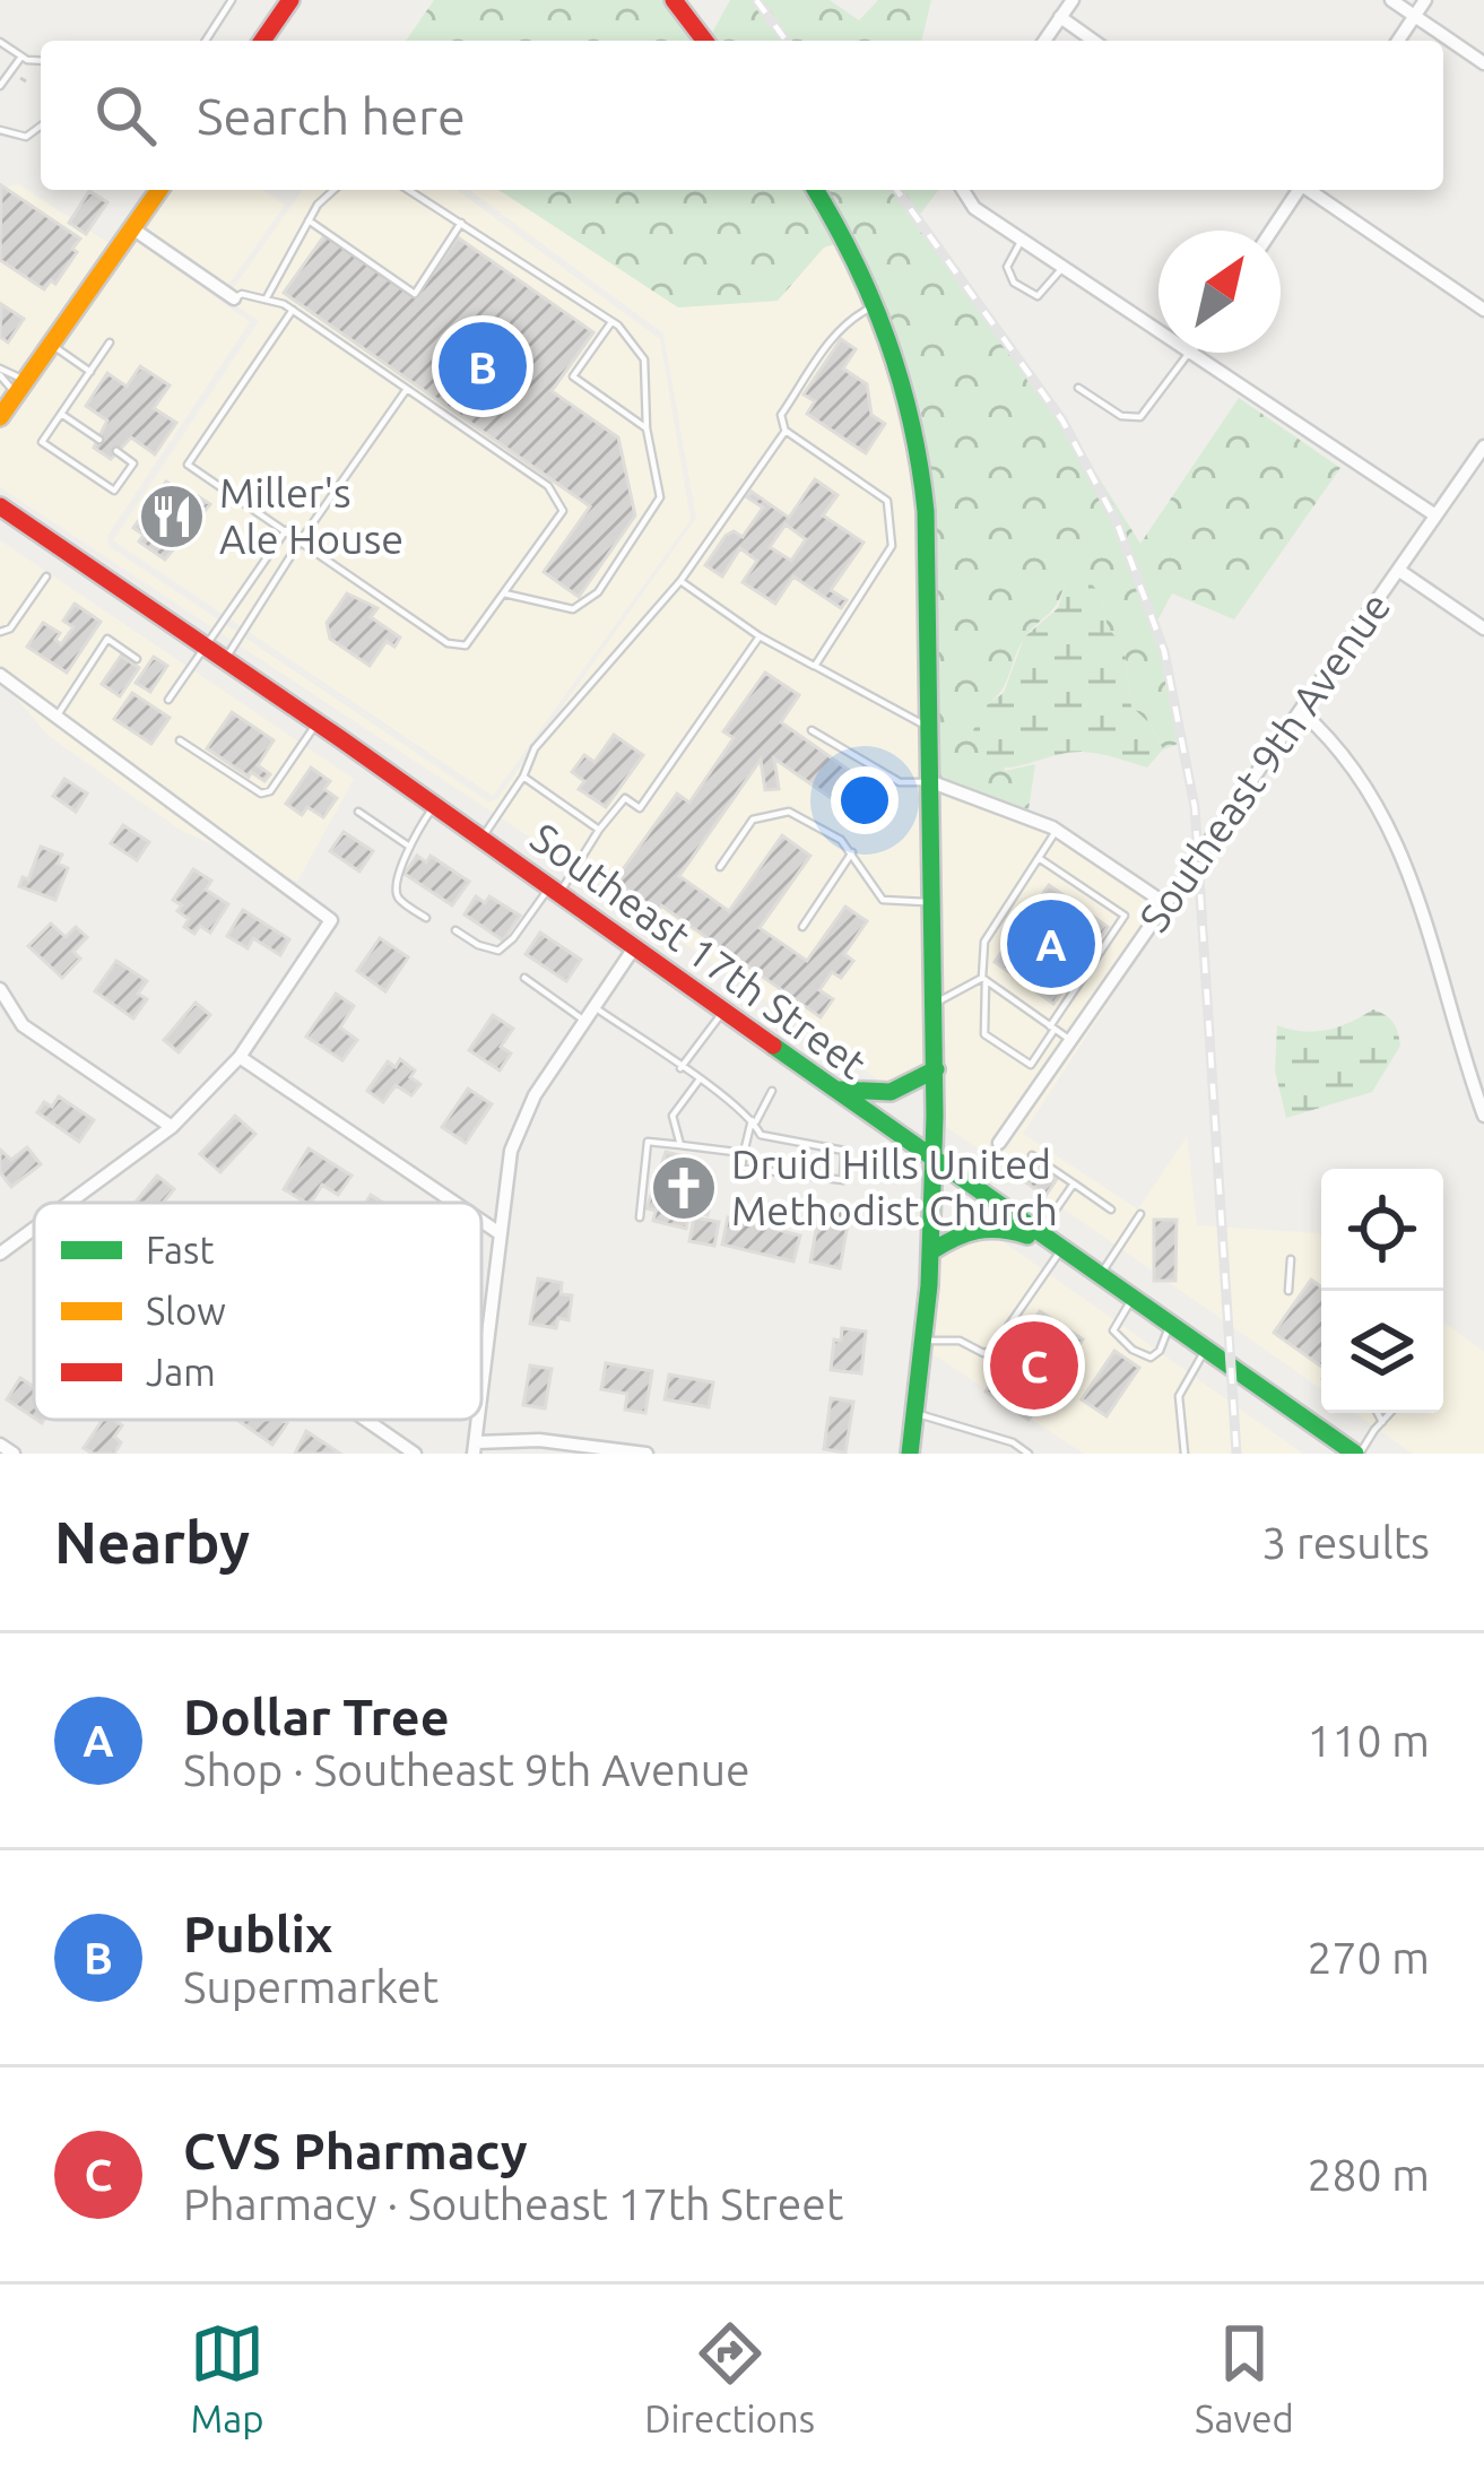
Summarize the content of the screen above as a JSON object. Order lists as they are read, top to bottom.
{
  "streets": {
    "main road": ["Southeast 17th Street"],
    "street": ["Southeast 9th Avenue"]
  },
  "places": {
    "restaurant": ["Miller's Ale House"],
    "church": ["Druid Hills United Methodist Church"]
  },
  "legend": ["Fast", "Slow", "Jam"],
  "north": "top right",
  "page": {
    "search": "Search here",
    "pins": ["B", "A", "C"],
    "heading": ["Nearby", "3 results"],
    "list": [
      {
        "mark": "A",
        "name": "Dollar Tree",
        "note": "Shop · Southeast 9th Avenue",
        "value": "110 m"
      },
      {
        "mark": "B",
        "name": "Publix",
        "note": "Supermarket",
        "value": "270 m"
      },
      {
        "mark": "C",
        "name": "CVS Pharmacy",
        "note": "Pharmacy · Southeast 17th Street",
        "value": "280 m"
      }
    ],
    "nav": ["Map", "Directions", "Saved"]
  }
}
